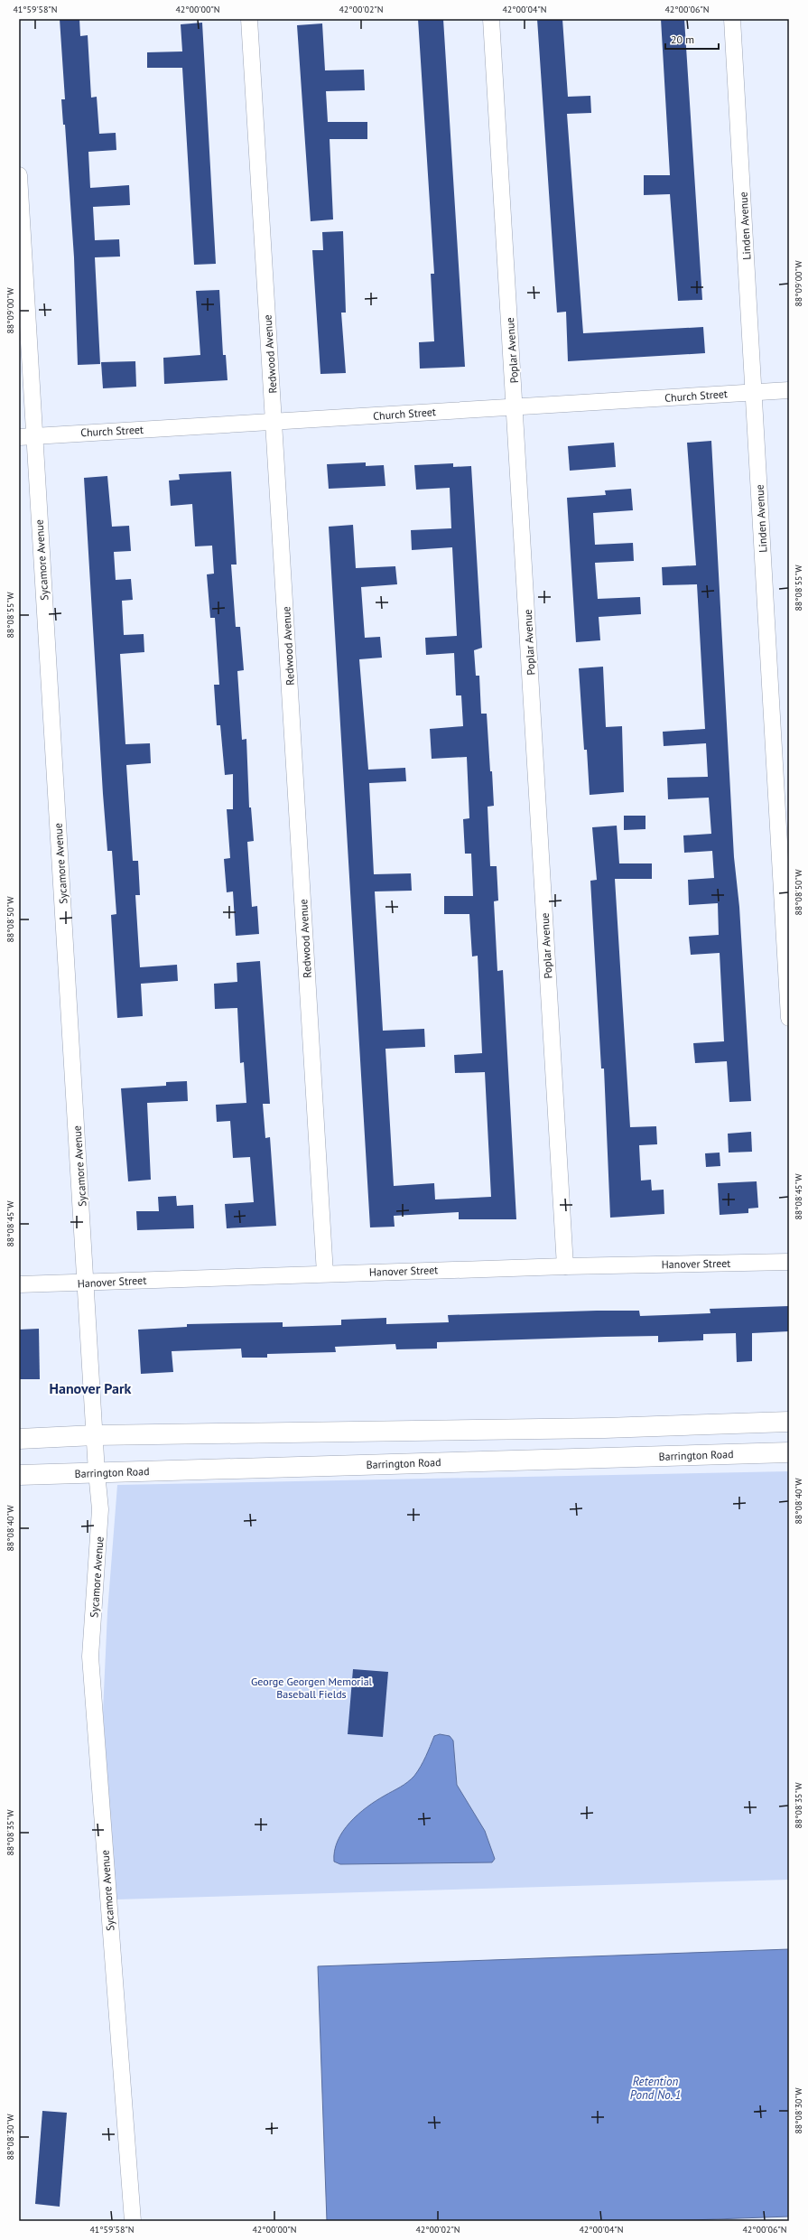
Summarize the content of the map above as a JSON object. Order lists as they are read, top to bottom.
{
  "streets": {
    "main road": ["Barrington Road"],
    "street": [
      "Linden Avenue",
      "Poplar Avenue",
      "Redwood Avenue",
      "Church Street",
      "Sycamore Avenue",
      "Hanover Street"
    ]
  },
  "crossings": [
    ["Linden Avenue", "Church Street"],
    ["Poplar Avenue", "Church Street"],
    ["Poplar Avenue", "Hanover Street"],
    ["Redwood Avenue", "Church Street"],
    ["Redwood Avenue", "Hanover Street"],
    ["Church Street", "Sycamore Avenue"],
    ["Sycamore Avenue", "Hanover Street"],
    ["Sycamore Avenue", "Barrington Road"]
  ],
  "districts": ["Hanover Park"],
  "water": ["Retention Pond No. 1"],
  "parks": ["George Georgen Memorial Baseball Fields"],
  "scale_bar": "20 m",
  "coordinates": [
    "41°59'58\"N",
    "42°00'00\"N",
    "42°00'02\"N",
    "42°00'04\"N",
    "42°00'06\"N",
    "88°09'00\"W",
    "88°08'55\"W",
    "88°08'50\"W",
    "88°08'45\"W",
    "88°08'40\"W",
    "88°08'35\"W",
    "88°08'30\"W"
  ]
}
